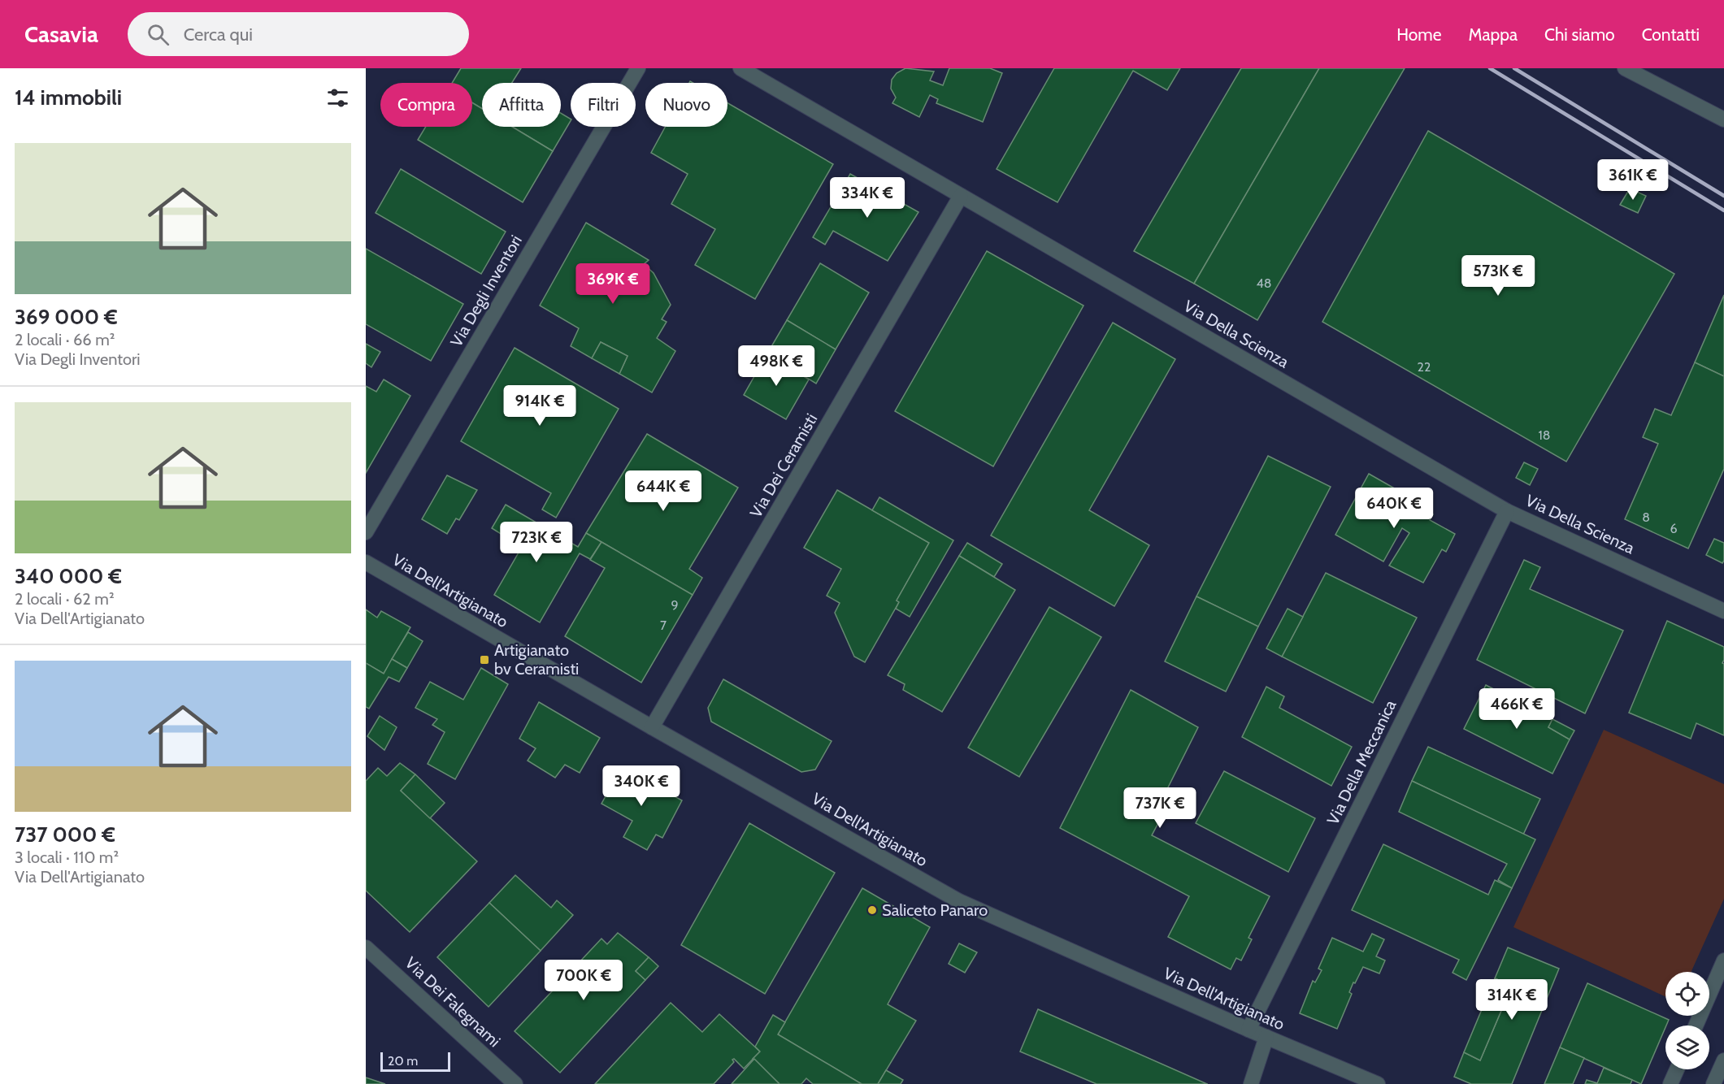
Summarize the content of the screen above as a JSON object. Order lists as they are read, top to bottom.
{
  "streets": {
    "street": [
      "Via Degli Inventori",
      "Via Della Scienza",
      "Via Dei Ceramisti",
      "Via Dell'Artigianato",
      "Via Della Meccanica",
      "Via Dei Falegnami"
    ]
  },
  "crossings": [
    ["Via Della Scienza", "Via Dei Ceramisti"],
    ["Via Della Scienza", "Via Della Meccanica"],
    ["Via Dei Ceramisti", "Via Dell'Artigianato"],
    ["Via Dell'Artigianato", "Via Della Meccanica"]
  ],
  "places": {
    "transit": ["Artigianato bv Ceramisti"],
    "other": ["Saliceto Panaro"]
  },
  "house_numbers": [
    "48",
    "22",
    "18",
    "8",
    "6",
    "9",
    "7"
  ],
  "scale_bar": "20 m",
  "page": {
    "header": "Casavia",
    "search": "Cerca qui",
    "nav": [
      "Home",
      "Mappa",
      "Chi siamo",
      "Contatti"
    ],
    "heading": "14 immobili",
    "chip": [
      "Compra",
      "Affitta",
      "Filtri",
      "Nuovo"
    ],
    "list": [
      {
        "name": "369 000 €",
        "note": "2 locali · 66 m² · Via Degli Inventori"
      },
      {
        "name": "340 000 €",
        "note": "2 locali · 62 m² · Via Dell'Artigianato"
      },
      {
        "name": "737 000 €",
        "note": "3 locali · 110 m² · Via Dell'Artigianato"
      }
    ],
    "price": [
      "361K €",
      "334K €",
      "573K €",
      "369K €",
      "498K €",
      "914K €",
      "644K €",
      "640K €",
      "723K €",
      "466K €",
      "340K €",
      "737K €",
      "700K €",
      "314K €"
    ],
    "scale": "20 m"
  }
}
